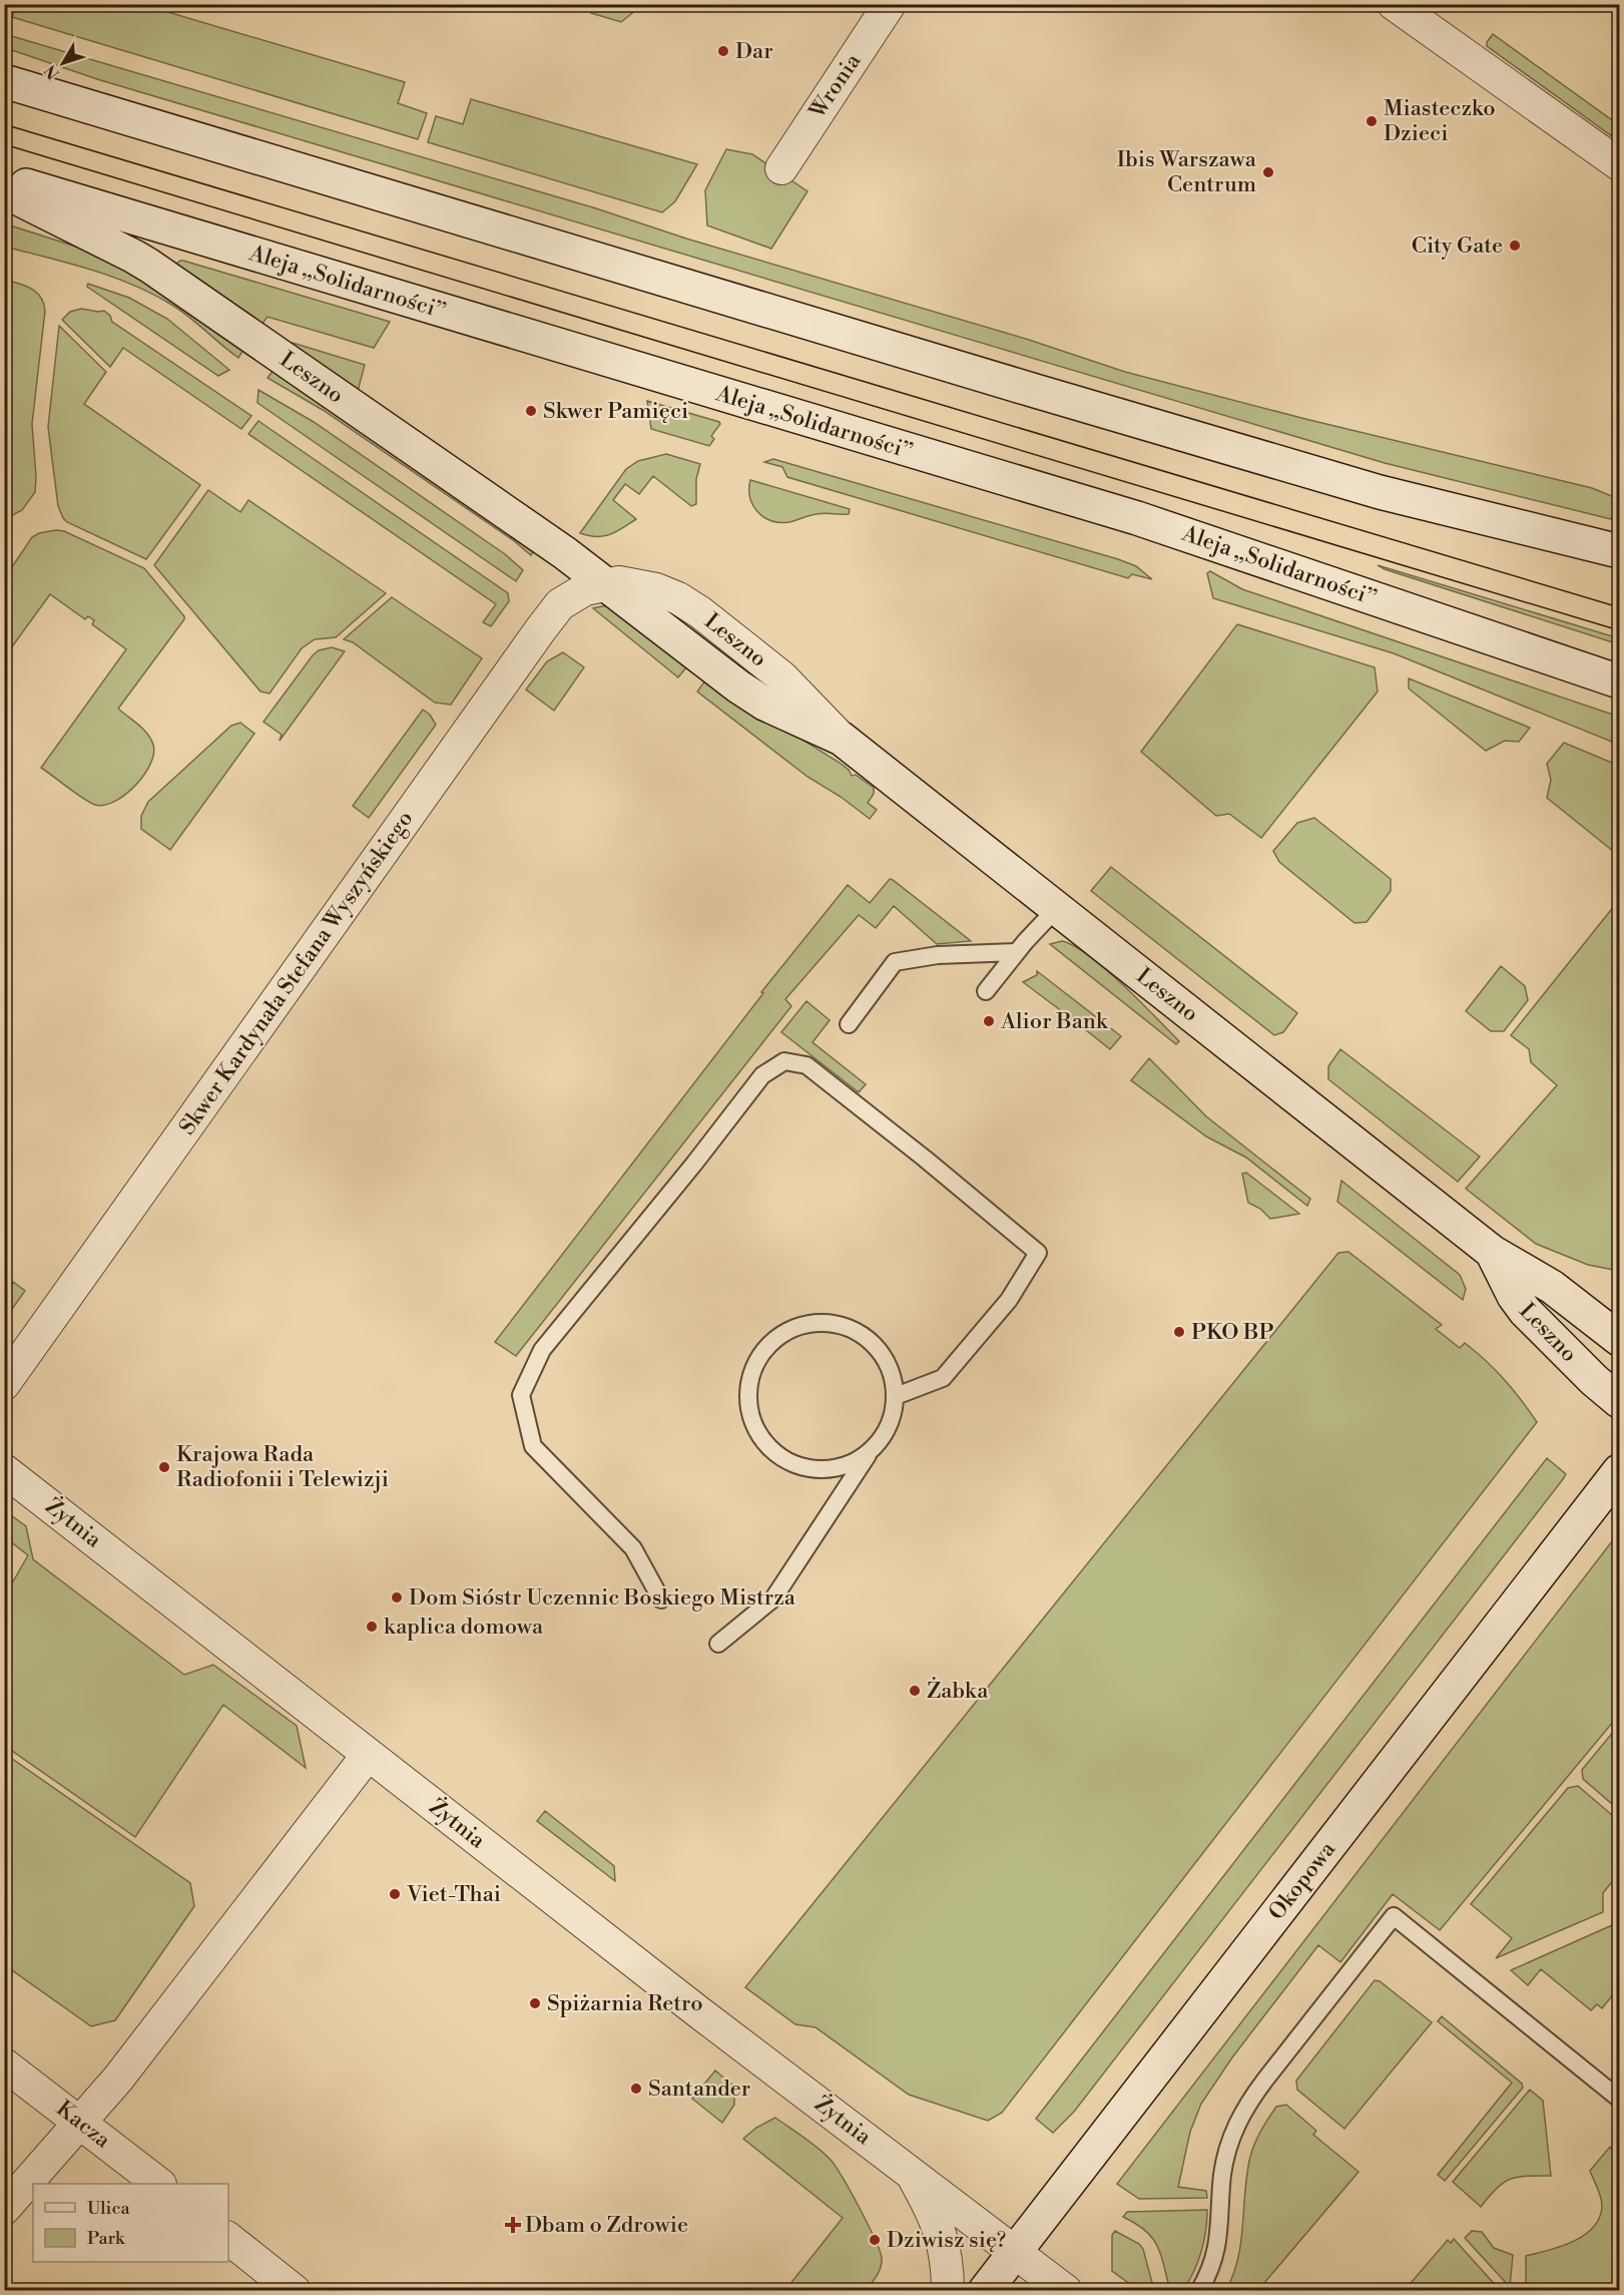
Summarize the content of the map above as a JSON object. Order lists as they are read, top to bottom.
{
  "streets": {
    "main road": ["Aleja „Solidarności”", "Leszno", "Okopowa"],
    "street": [
      "Wronia",
      "Skwer Kardynała Stefana Wyszyńskiego",
      "Żytnia",
      "Kacza"
    ]
  },
  "crossings": [
    ["Leszno", "Skwer Kardynała Stefana Wyszyńskiego"],
    ["Żytnia", "Okopowa"]
  ],
  "places": {
    "other": [
      "Dar",
      "Miasteczko Dzieci",
      "Ibis Warszawa Centrum",
      "City Gate",
      "Skwer Pamięci",
      "Alior Bank",
      "PKO BP",
      "Krajowa Rada Radiofonii i Telewizji",
      "Dom Sióstr Uczennic Boskiego Mistrza",
      "kaplica domowa",
      "Żabka",
      "Viet-Thai",
      "Spiżarnia Retro",
      "Santander",
      "Dziwisz się?"
    ],
    "health": ["Dbam o Zdrowie"]
  },
  "legend": ["Ulica", "Park"],
  "north": "bottom left"
}
